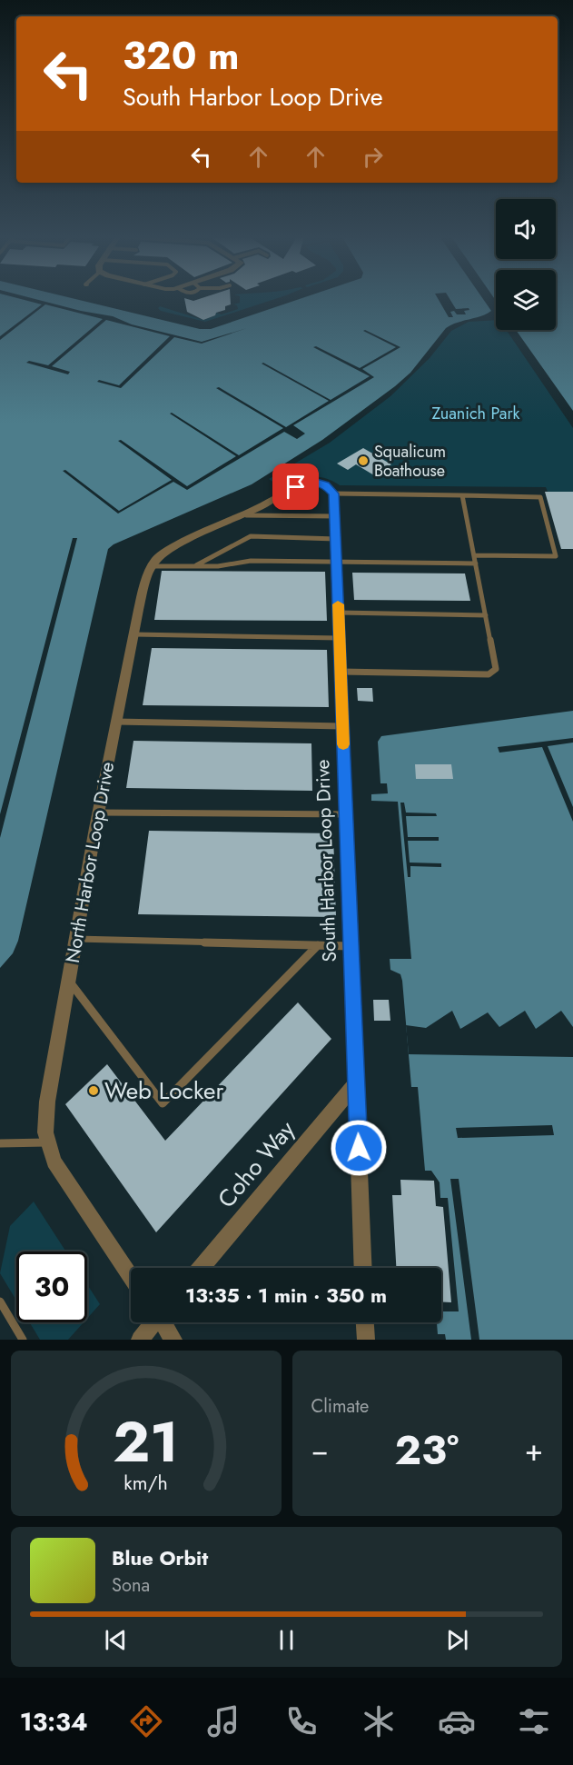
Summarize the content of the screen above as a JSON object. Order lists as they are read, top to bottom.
{
  "streets": {
    "street": ["South Harbor Loop Drive", "North Harbor Loop Drive", "Coho Way"]
  },
  "crossings": [
    ["South Harbor Loop Drive", "North Harbor Loop Drive"],
    ["South Harbor Loop Drive", "Coho Way"]
  ],
  "parks": ["Zuanich Park"],
  "places": ["Squalicum Boathouse", "Web Locker"],
  "page": {
    "turn": ["320 m", "South Harbor Loop Drive"],
    "limit": "30",
    "trip": "13:35 · 1 min · 350 m",
    "tile": "Climate",
    "heat": ["−", "23°", "+"],
    "song": ["Blue Orbit", "Sona"],
    "tabs": "13:34",
    "gauge": ["21", "km/h"]
  }
}
